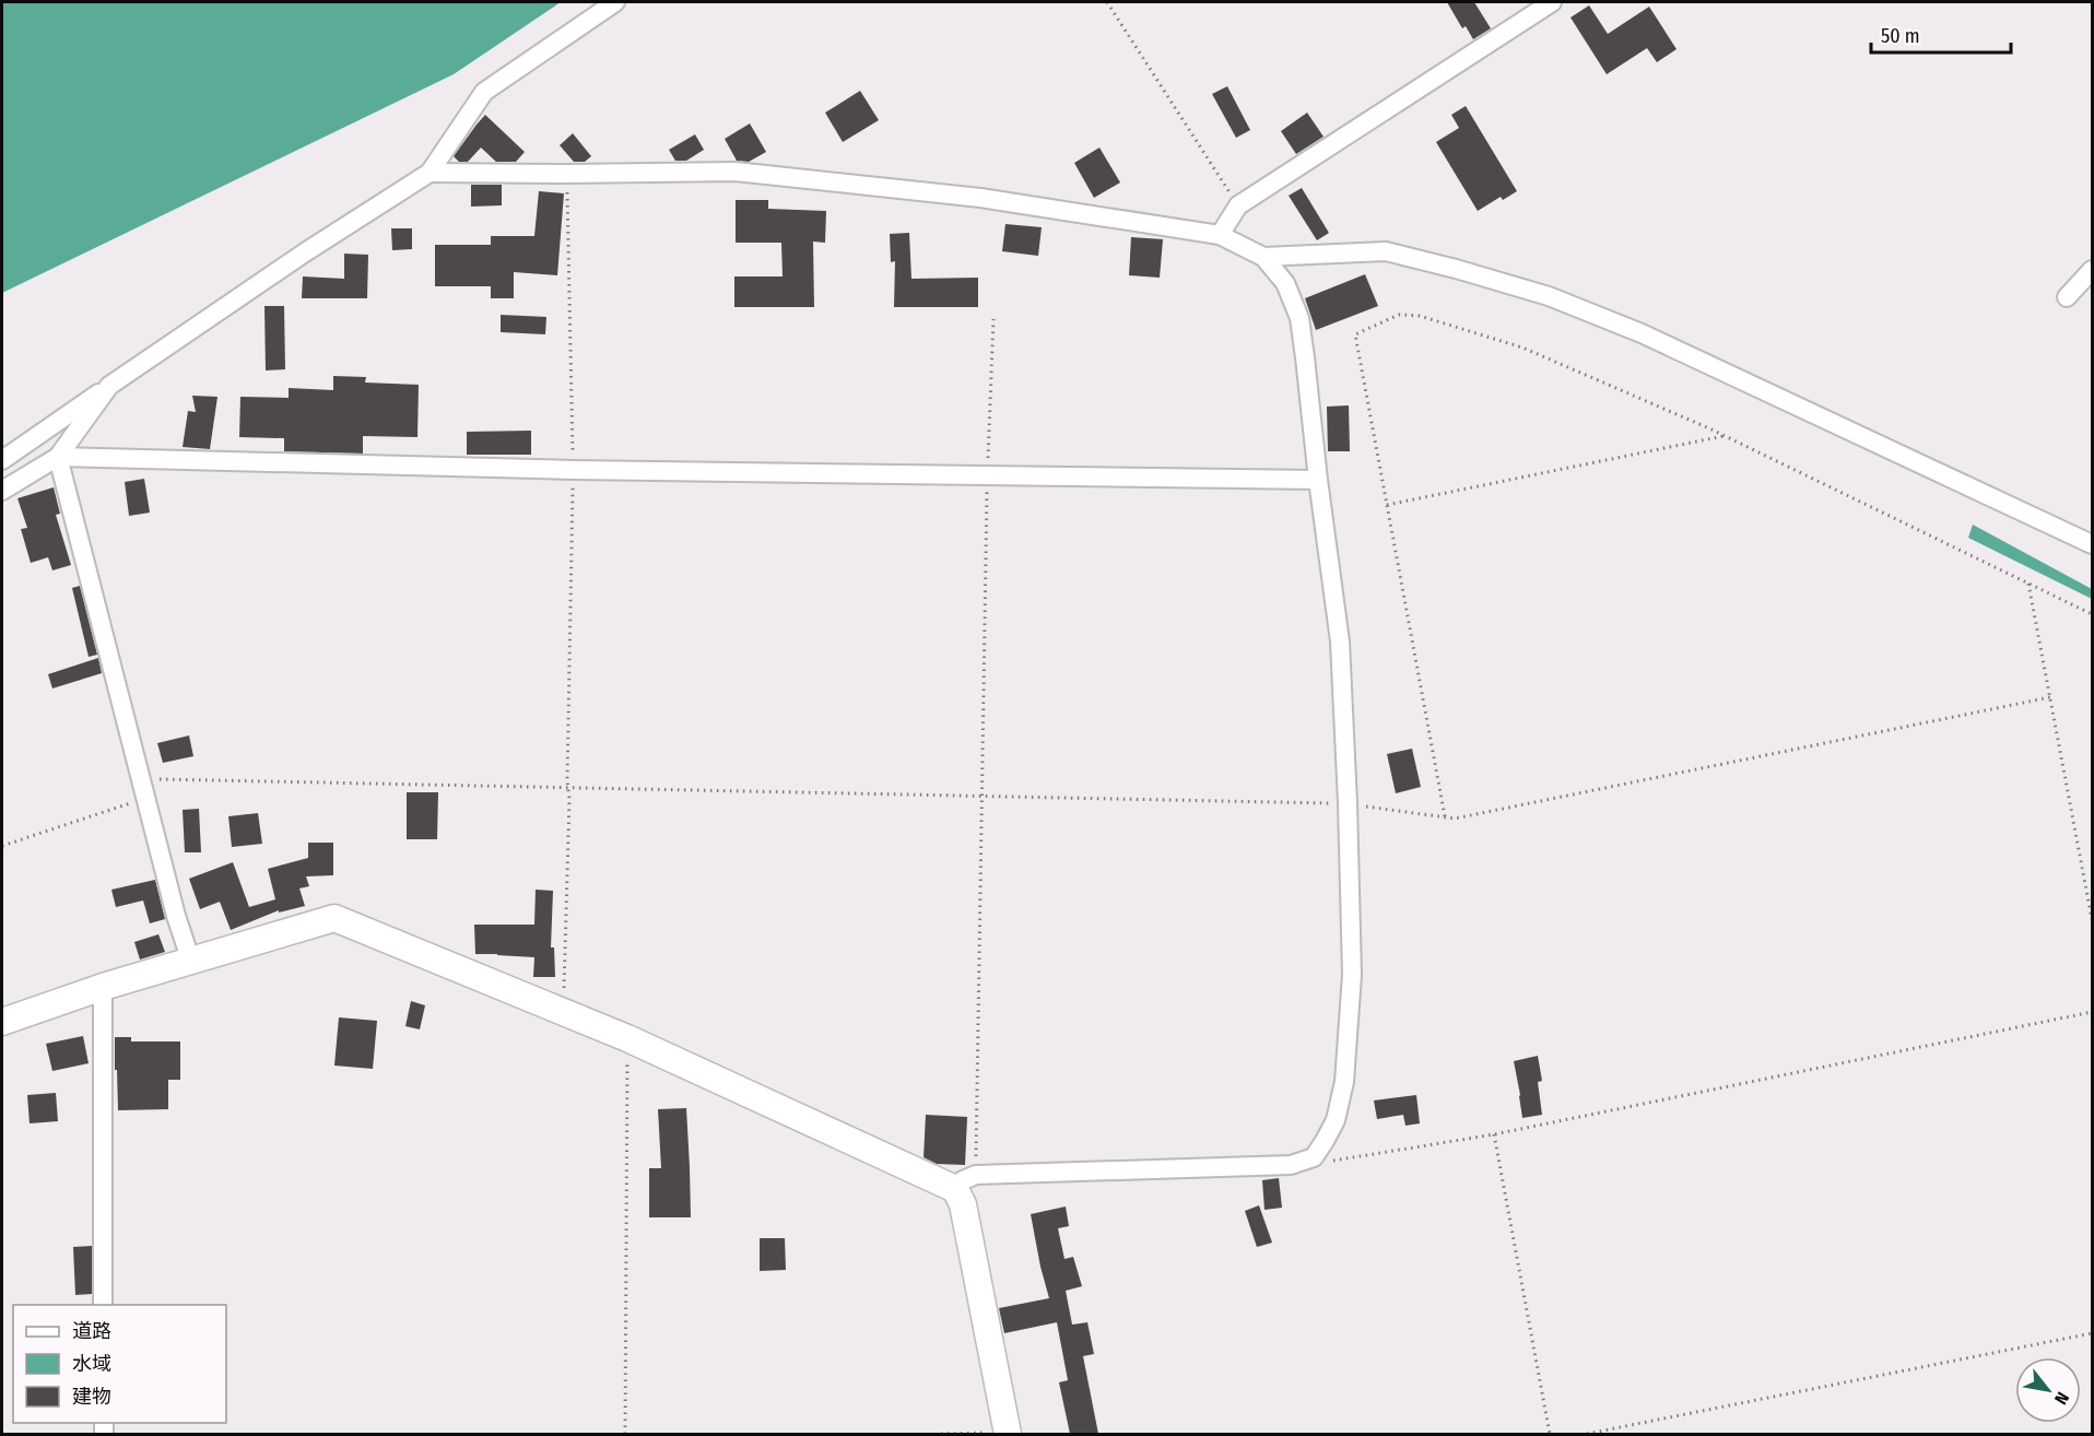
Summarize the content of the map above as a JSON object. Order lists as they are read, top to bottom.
{
  "legend": ["道路", "水域", "建物"],
  "scale_bar": "50 m",
  "north": "bottom right"
}
